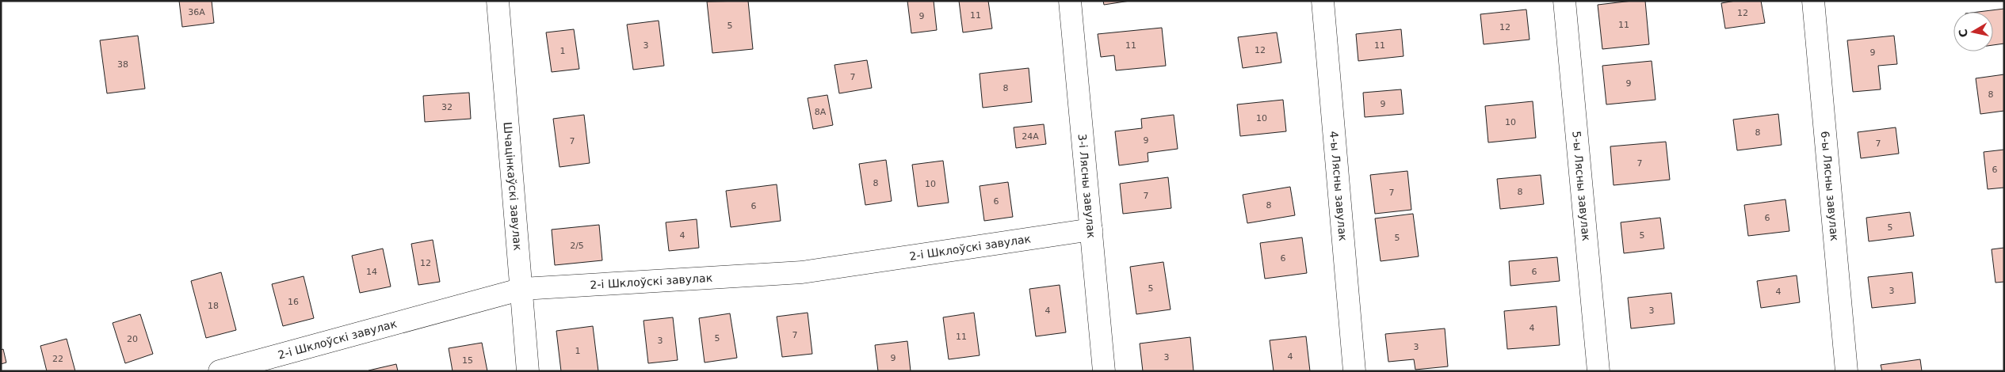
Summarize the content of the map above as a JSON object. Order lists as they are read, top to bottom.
{
  "streets": {
    "street": [
      "Шчацінкаўскі завулак",
      "3-і Лясны завулак",
      "4-ы Лясны завулак",
      "5-ы Лясны завулак",
      "6-ы Лясны завулак",
      "2-і Шклоўскі завулак"
    ]
  },
  "crossings": [
    ["Шчацінкаўскі завулак", "2-і Шклоўскі завулак"],
    ["3-і Лясны завулак", "2-і Шклоўскі завулак"]
  ],
  "house_numbers": [
    "36А",
    "12",
    "11",
    "9",
    "11",
    "5",
    "12",
    "3",
    "11",
    "11",
    "12",
    "1",
    "9",
    "38",
    "7",
    "9",
    "8",
    "8",
    "9",
    "32",
    "8А",
    "10",
    "10",
    "8",
    "24А",
    "9",
    "7",
    "7",
    "7",
    "6",
    "8",
    "10",
    "8",
    "7",
    "7",
    "6",
    "8",
    "6",
    "6",
    "5",
    "4",
    "5",
    "5",
    "2/5",
    "6",
    "12",
    "14",
    "6",
    "5",
    "3",
    "4",
    "16",
    "18",
    "4",
    "3",
    "4",
    "7",
    "11",
    "5",
    "20",
    "3",
    "3",
    "1",
    "4",
    "3",
    "9",
    "22",
    "15"
  ],
  "north": "left"
}
